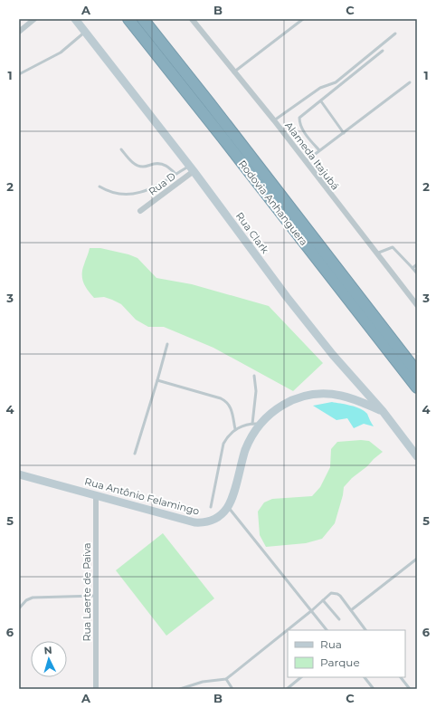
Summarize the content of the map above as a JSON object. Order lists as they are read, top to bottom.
{
  "streets": {
    "highway": ["Rodovia Anhanguera"],
    "main road": ["Rua Clark", "Rua Antônio Felamingo"],
    "street": ["Alameda Itajubá", "Rua D", "Rua Laerte de Paiva"]
  },
  "crossings": [
    ["Rua D", "Rua Clark"],
    ["Rua Clark", "Rua Antônio Felamingo"],
    ["Rua Antônio Felamingo", "Rua Laerte de Paiva"]
  ],
  "legend": ["Rua", "Parque"],
  "north": "top",
  "grid": {
    "columns": ["A", "B", "C"],
    "rows": [
      "1",
      "2",
      "3",
      "4",
      "5",
      "6"
    ]
  }
}
